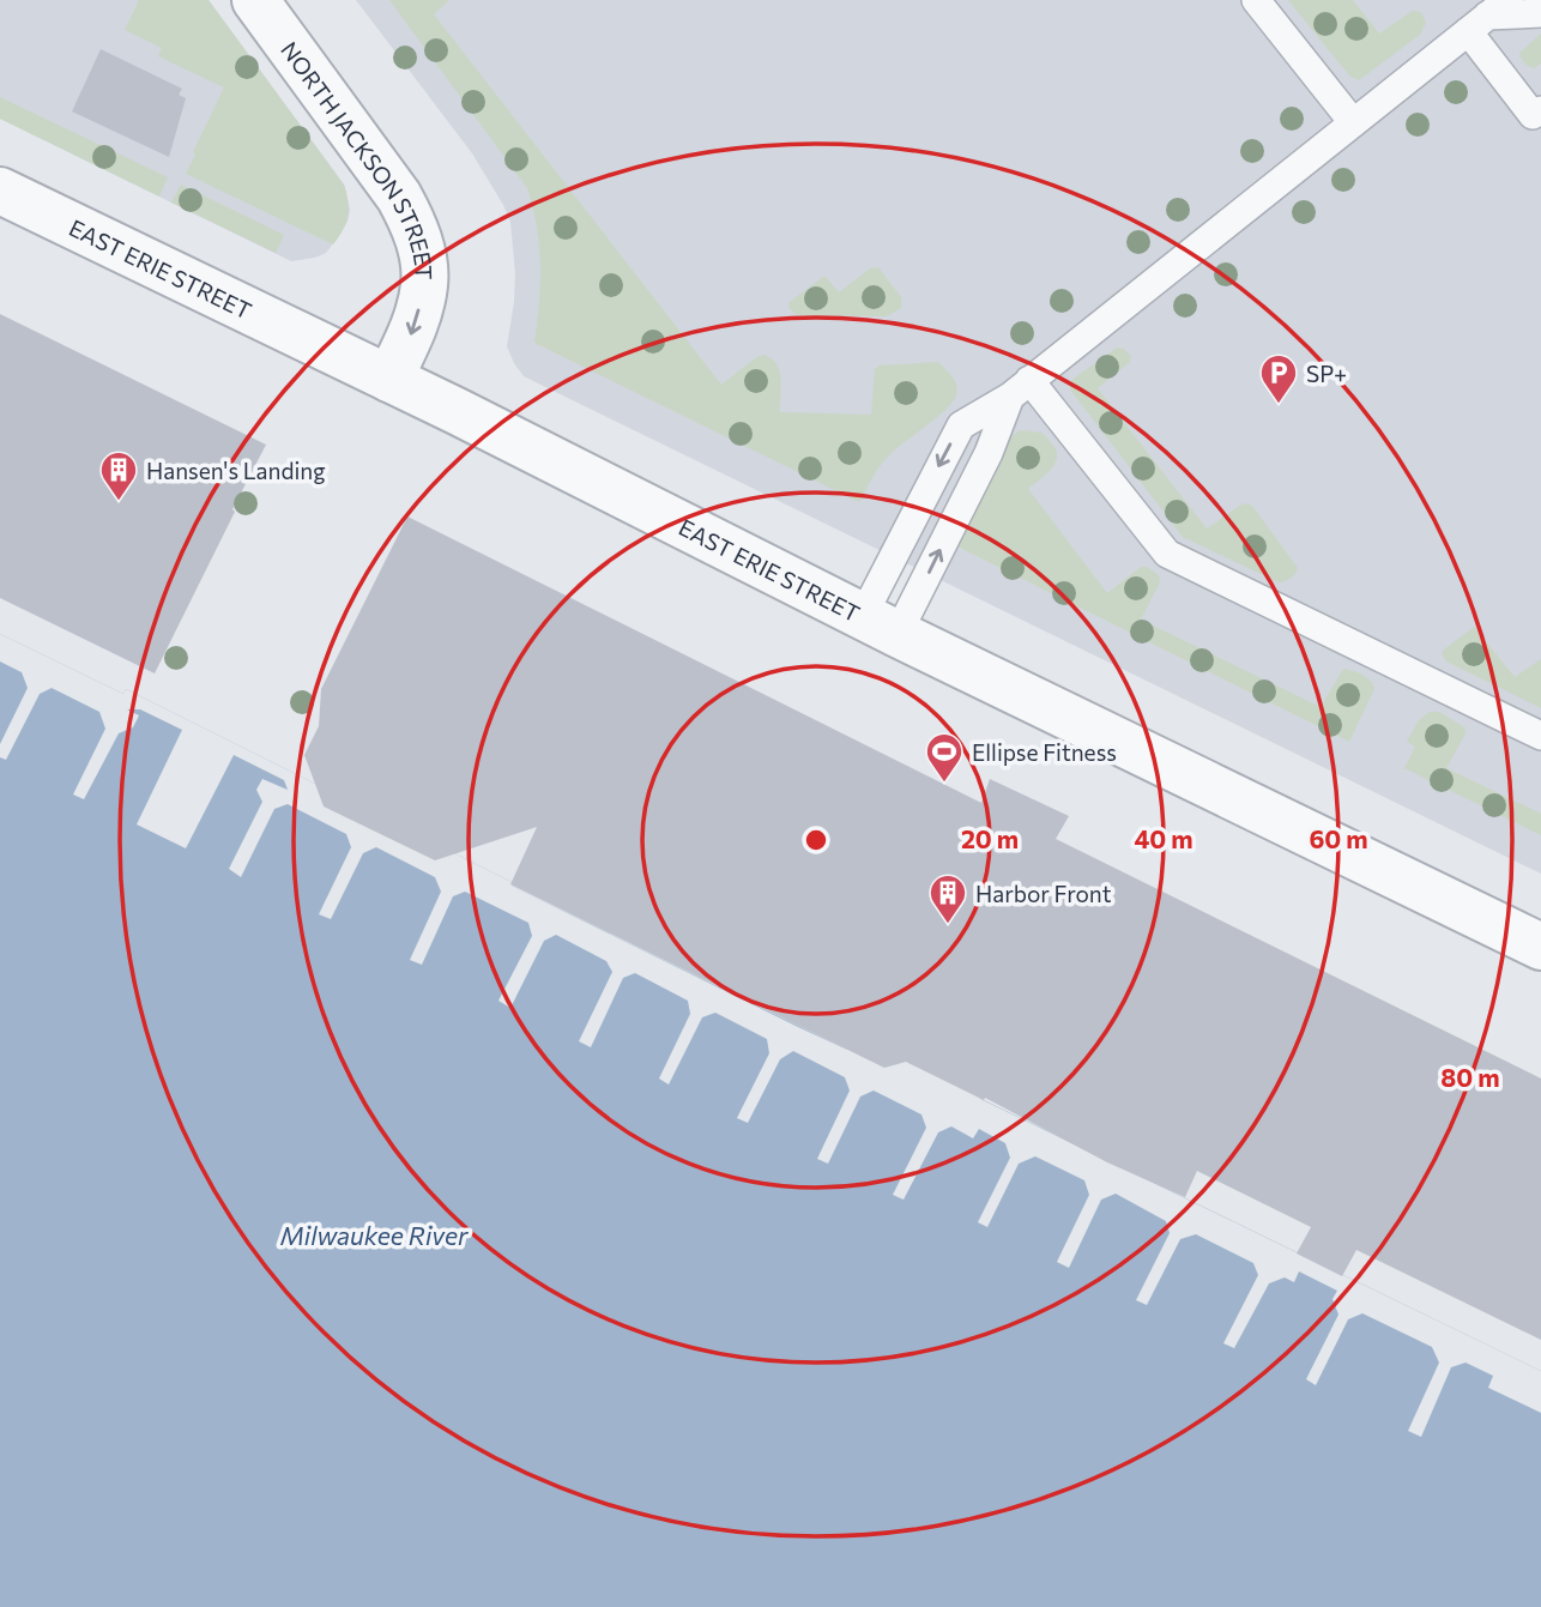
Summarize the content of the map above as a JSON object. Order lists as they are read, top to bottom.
{
  "streets": {
    "street": ["NORTH JACKSON STREET", "EAST ERIE STREET"]
  },
  "crossings": [
    ["NORTH JACKSON STREET", "EAST ERIE STREET"]
  ],
  "one_way": ["NORTH JACKSON STREET"],
  "water": ["Milwaukee River"],
  "places": {
    "parking": ["SP+"],
    "building": ["Hansen's Landing", "Harbor Front"],
    "sports": ["Ellipse Fitness"]
  },
  "rings": [
    "20 m",
    "40 m",
    "60 m",
    "80 m"
  ]
}
